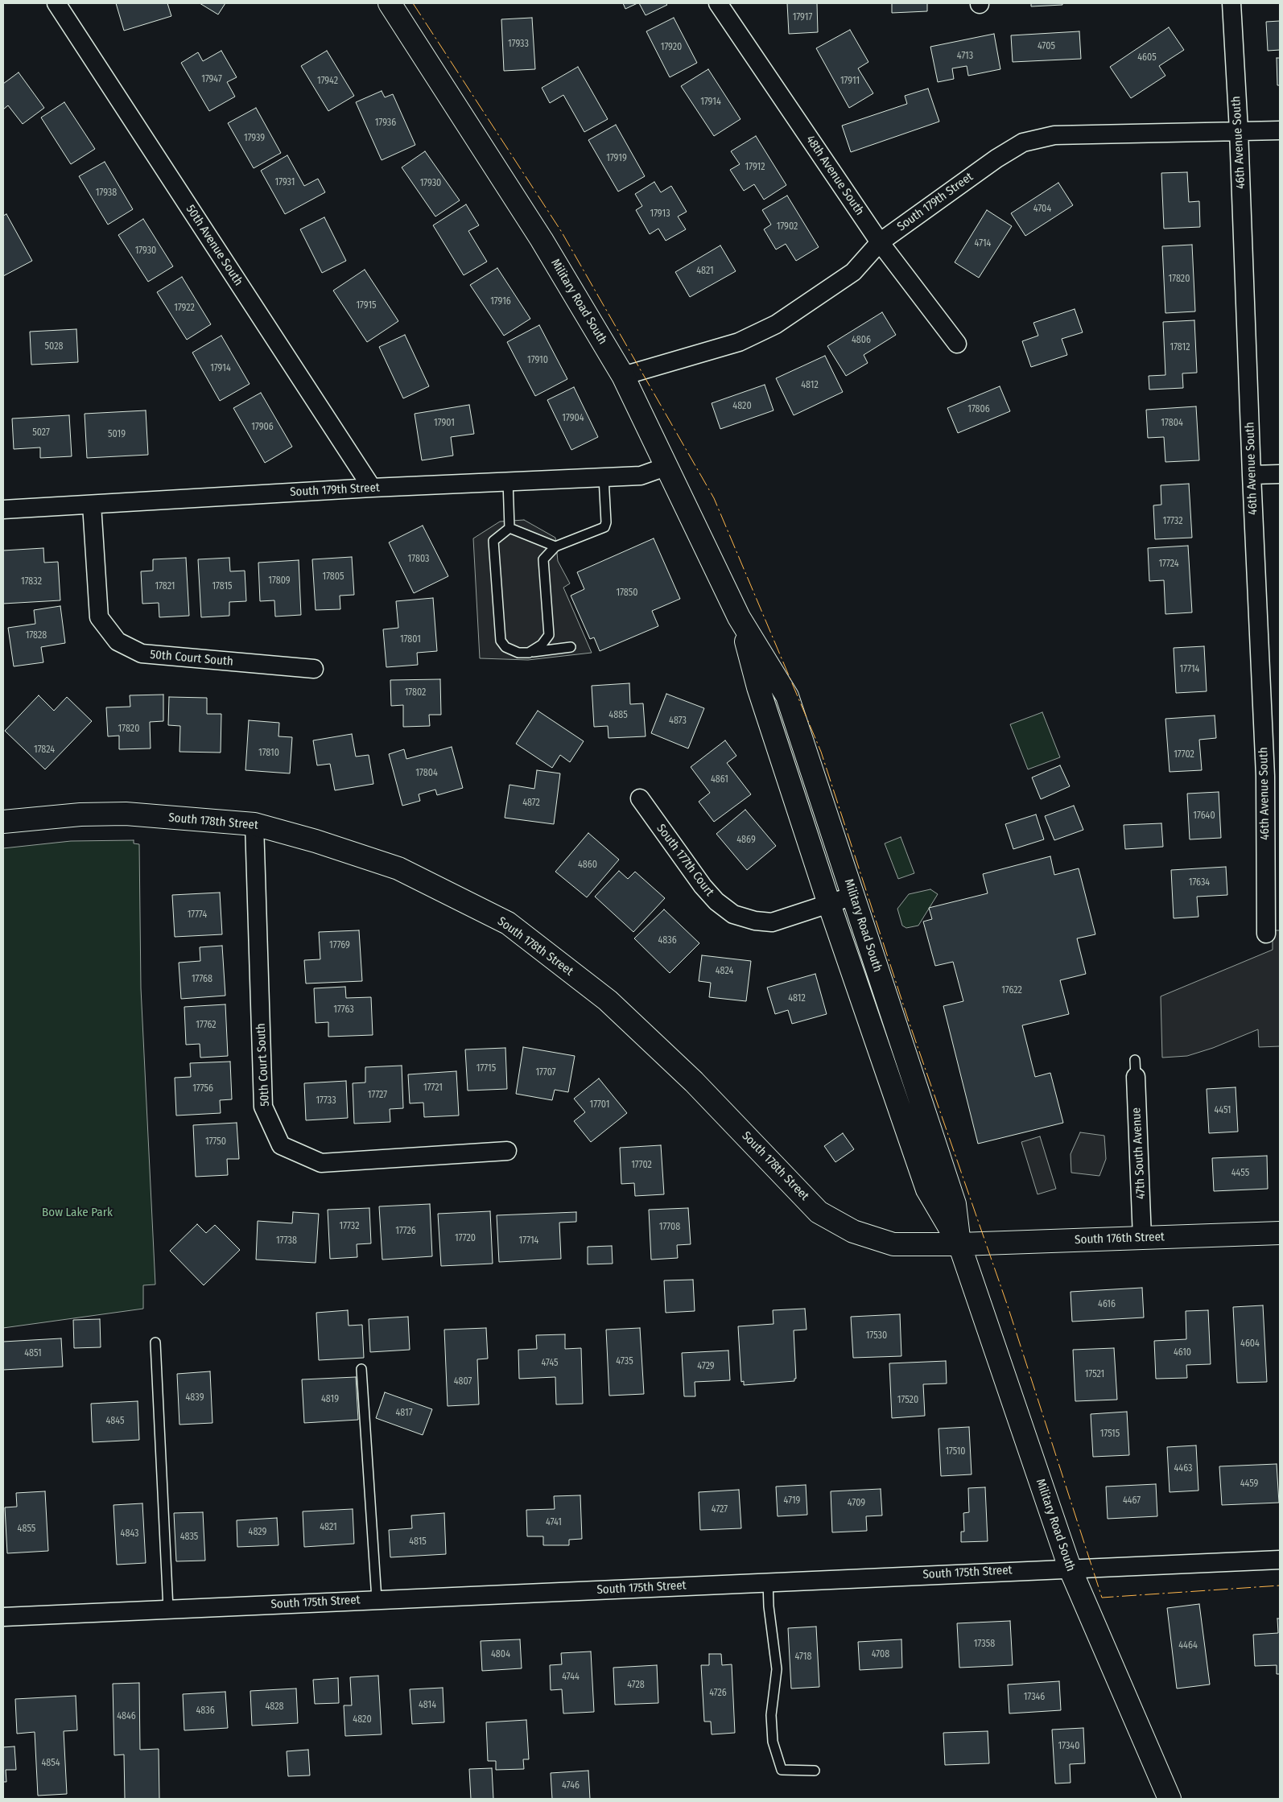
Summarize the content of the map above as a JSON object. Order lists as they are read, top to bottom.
{
  "streets": {
    "main road": ["Military Road South", "South 178th Street", "South 176th Street"],
    "street": [
      "46th Avenue South",
      "48th Avenue South",
      "South 179th Street",
      "50th Avenue South",
      "50th Court South",
      "South 177th Court",
      "47th South Avenue",
      "South 175th Street"
    ]
  },
  "crossings": [
    ["46th Avenue South", "South 179th Street"],
    ["48th Avenue South", "South 179th Street"],
    ["South 179th Street", "50th Avenue South"],
    ["South 179th Street", "Military Road South"],
    ["South 179th Street", "50th Court South"],
    ["Military Road South", "South 178th Street"],
    ["Military Road South", "South 177th Court"],
    ["Military Road South", "South 176th Street"],
    ["Military Road South", "South 175th Street"],
    ["50th Court South", "South 178th Street"],
    ["South 178th Street", "South 176th Street"],
    ["47th South Avenue", "South 176th Street"]
  ],
  "parks": ["Bow Lake Park"],
  "house_numbers": [
    "17917",
    "17933",
    "4705",
    "17920",
    "4713",
    "4605",
    "17947",
    "17942",
    "17911",
    "17914",
    "17936",
    "17939",
    "17919",
    "17912",
    "17931",
    "17930",
    "17938",
    "4704",
    "17913",
    "17902",
    "4714",
    "17930",
    "4821",
    "17820",
    "17916",
    "17915",
    "17922",
    "4806",
    "5028",
    "17812",
    "17910",
    "17914",
    "4812",
    "4820",
    "17806",
    "17904",
    "17901",
    "17804",
    "17906",
    "5027",
    "5019",
    "17732",
    "17803",
    "17724",
    "17805",
    "17809",
    "17832",
    "17821",
    "17815",
    "17850",
    "17828",
    "17801",
    "17714",
    "17802",
    "4885",
    "4873",
    "17820",
    "17824",
    "17810",
    "17702",
    "17804",
    "4861",
    "4872",
    "17640",
    "4869",
    "4860",
    "17634",
    "17774",
    "4836",
    "17769",
    "4824",
    "17768",
    "17622",
    "4812",
    "17763",
    "17762",
    "17715",
    "17707",
    "17721",
    "17756",
    "17727",
    "17733",
    "17701",
    "4451",
    "17750",
    "17702",
    "4455",
    "17732",
    "17708",
    "17726",
    "17720",
    "17738",
    "17714",
    "4616",
    "17530",
    "4604",
    "4610",
    "4851",
    "4735",
    "4745",
    "4729",
    "17521",
    "4807",
    "4839",
    "4819",
    "17520",
    "4817",
    "4845",
    "17515",
    "17510",
    "4463",
    "4459",
    "4719",
    "4467",
    "4709",
    "4727",
    "4741",
    "4821",
    "4855",
    "4829",
    "4843",
    "4835",
    "4815",
    "17358",
    "4464",
    "4804",
    "4708",
    "4718",
    "4744",
    "4728",
    "4726",
    "17346",
    "4814",
    "4828",
    "4836",
    "4846",
    "4820",
    "17340",
    "4854",
    "4746"
  ]
}
